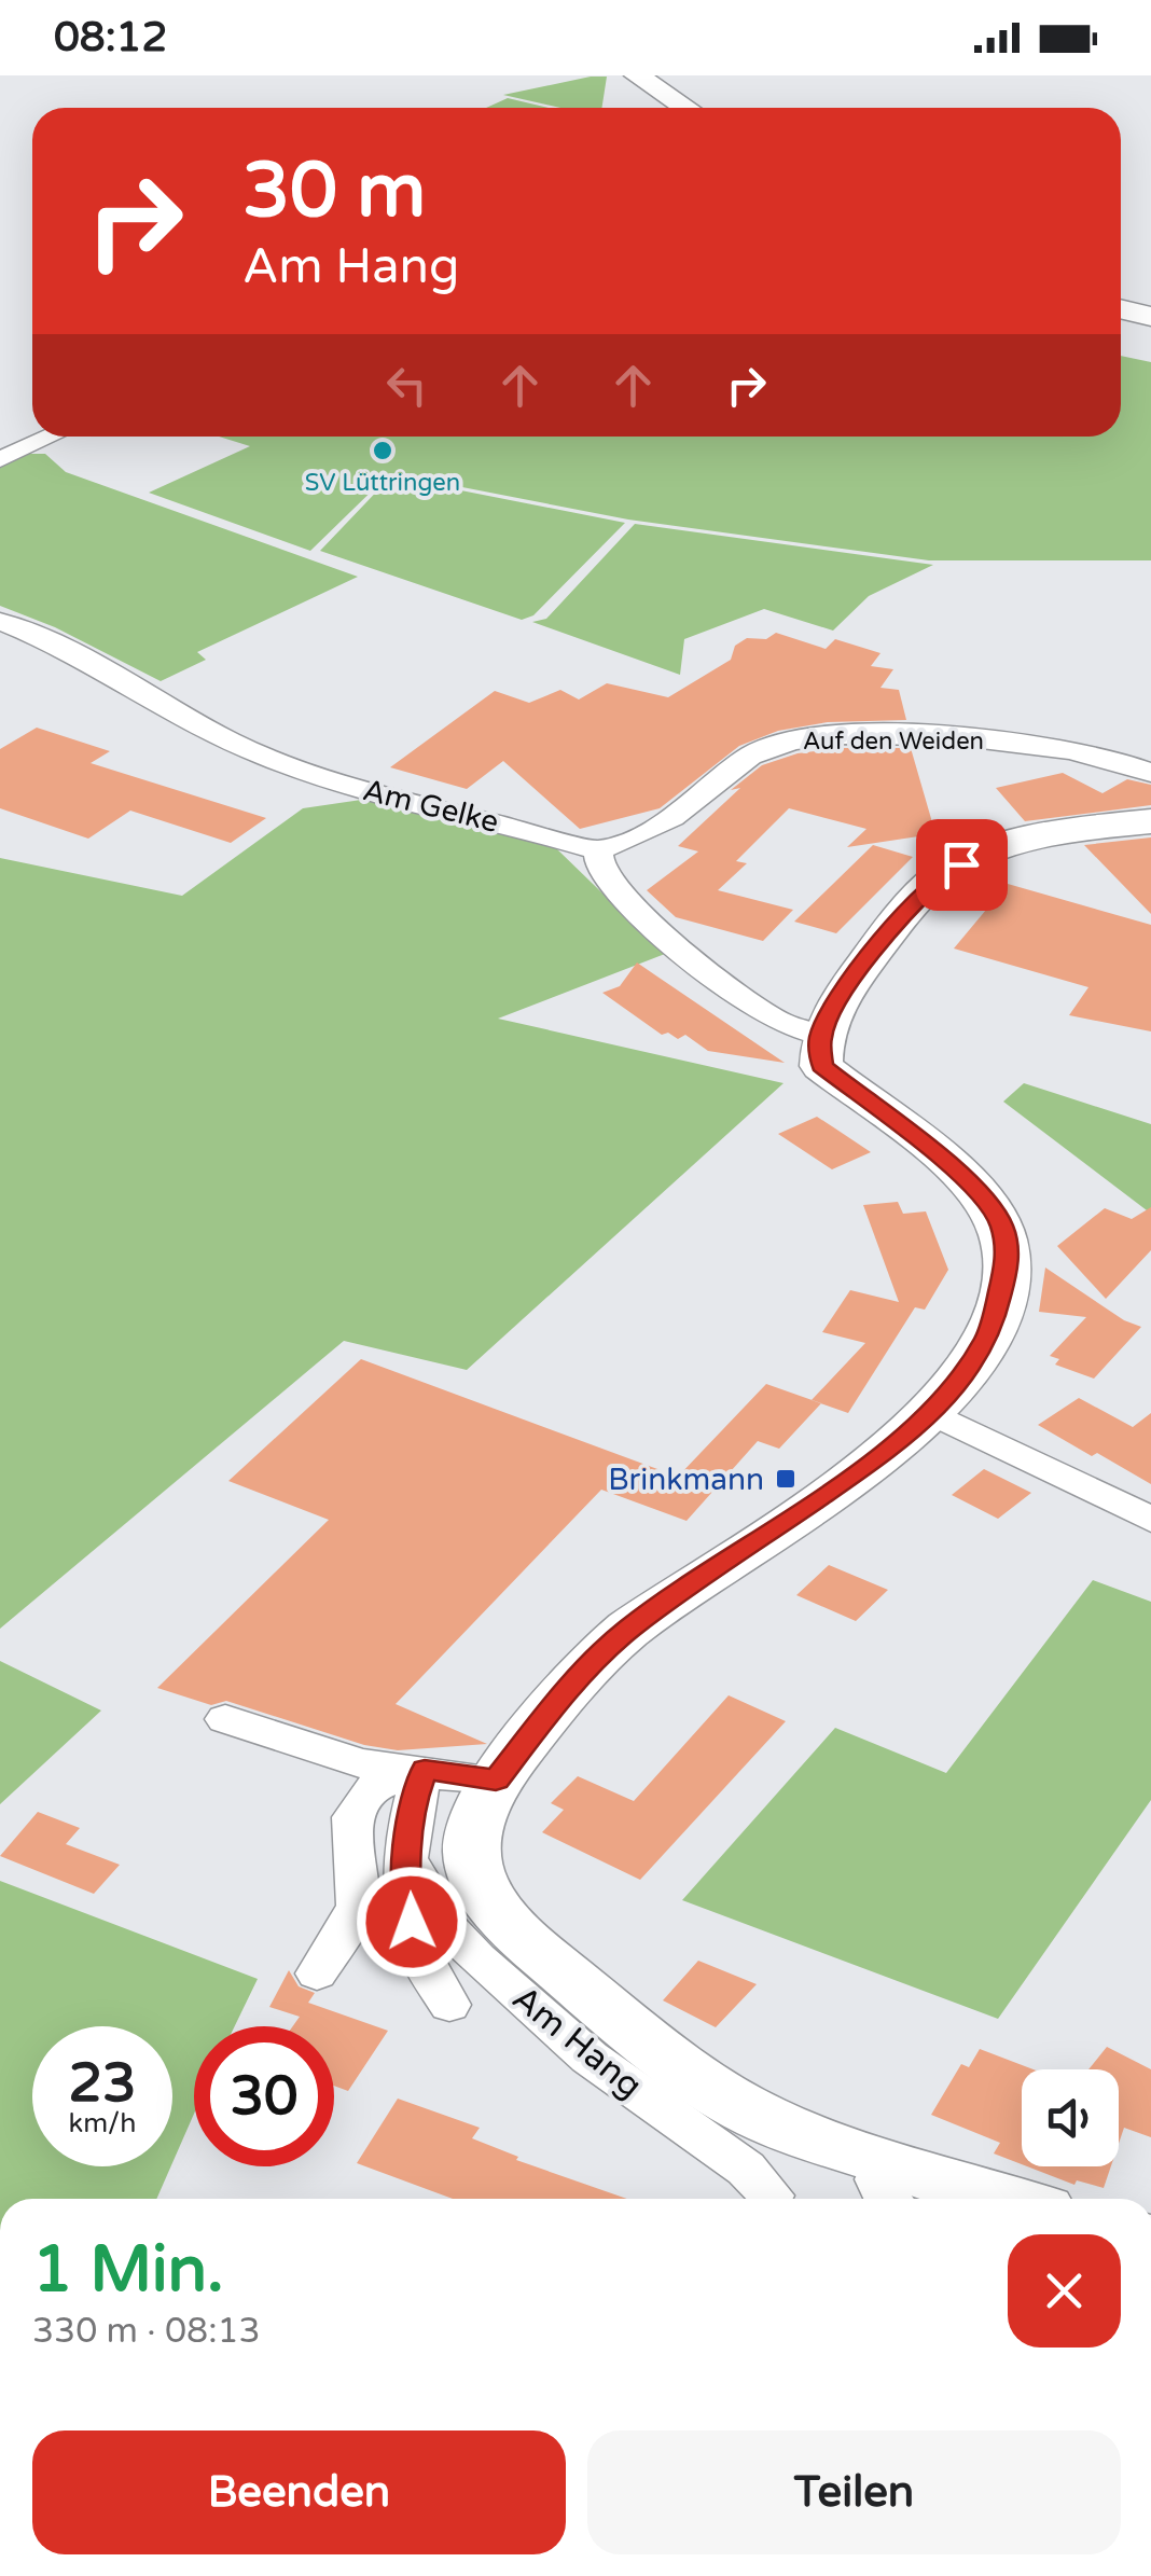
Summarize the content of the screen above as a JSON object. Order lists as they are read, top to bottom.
{
  "streets": {
    "street": ["Auf den Weiden", "Am Gelke", "Am Hang"]
  },
  "crossings": [
    ["Auf den Weiden", "Am Gelke"]
  ],
  "places": {
    "other": ["SV Lüttringen"],
    "transit": ["Brinkmann"]
  },
  "page": {
    "status": "08:12",
    "turn": ["30 m", "Am Hang"],
    "speed": "23 km/h",
    "limit": "30",
    "heading": ["1 Min.", "330 m · 08:13"],
    "buttons": ["Beenden", "Teilen"]
  }
}
